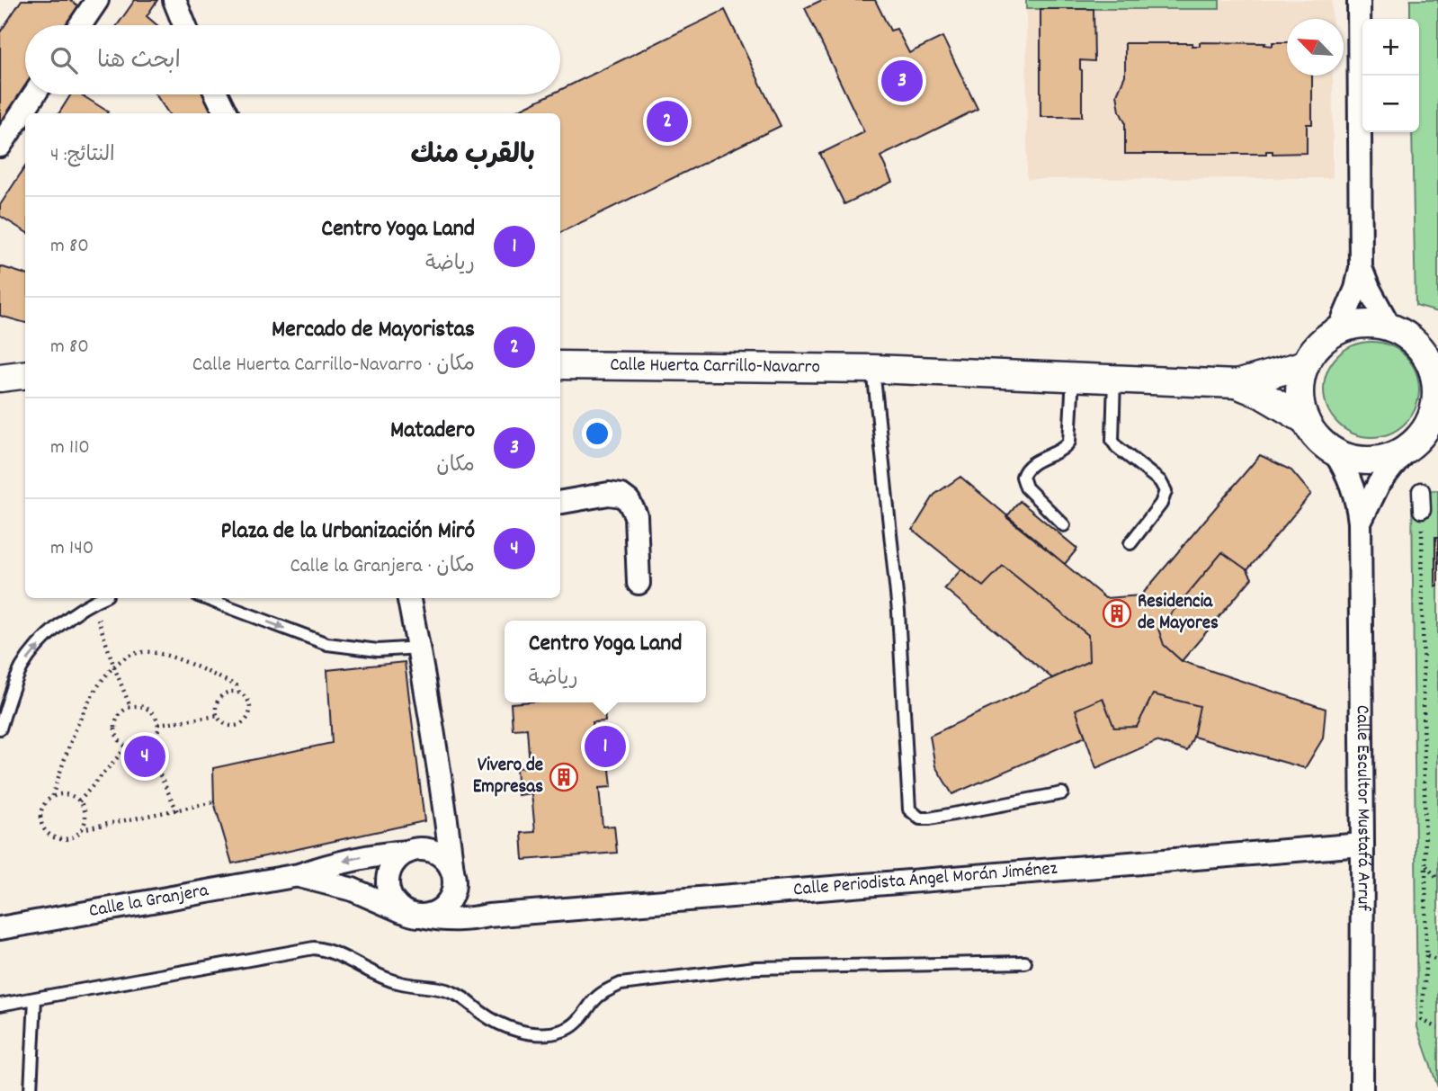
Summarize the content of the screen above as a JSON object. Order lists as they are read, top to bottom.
{
  "streets": {
    "street": [
      "Calle Huerta Carrillo-Navarro",
      "Calle Escultor Mustafá Arruf",
      "Calle Periodista Ángel Morán Jiménez",
      "Calle la Granjera"
    ]
  },
  "crossings": [
    ["Calle Escultor Mustafá Arruf", "Calle Periodista Ángel Morán Jiménez"],
    ["Calle Periodista Ángel Morán Jiménez", "Calle la Granjera"]
  ],
  "places": {
    "building": ["Residencia de Mayores", "Vivero de Empresas"]
  },
  "north": "top left",
  "page": {
    "map_buttons": ["+", "−"],
    "search": "ابحث هنا",
    "pins": [
      "3",
      "2",
      "1",
      "4"
    ],
    "heading": ["بالقرب منك", "النتائج: 4"],
    "list": [
      {
        "mark": "1",
        "name": "Centro Yoga Land",
        "note": "رياضة",
        "value": "80 m"
      },
      {
        "mark": "2",
        "name": "Mercado de Mayoristas",
        "note": "مكان · Calle Huerta Carrillo-Navarro",
        "value": "80 m"
      },
      {
        "mark": "3",
        "name": "Matadero",
        "note": "مكان",
        "value": "110 m"
      },
      {
        "mark": "4",
        "name": "Plaza de la Urbanización Miró",
        "note": "مكان · Calle la Granjera",
        "value": "140 m"
      }
    ],
    "popup": ["Centro Yoga Land", "رياضة"]
  }
}
